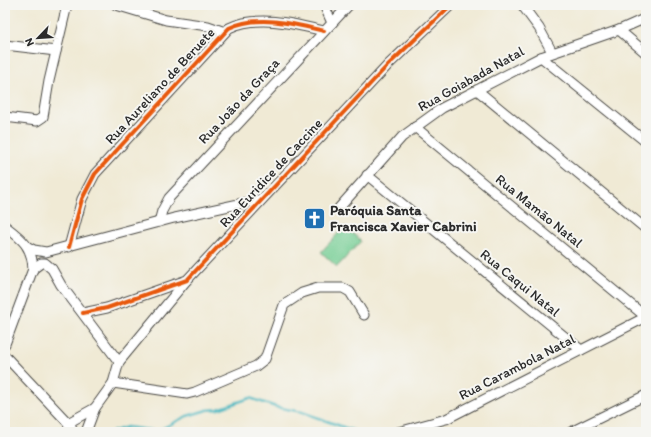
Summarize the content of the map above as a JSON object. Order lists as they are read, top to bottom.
{
  "streets": {
    "street": [
      "Rua Goiabada Natal",
      "Rua Aureliano de Beruete",
      "Rua João da Graça",
      "Rua Euridice de Caccine",
      "Rua Mamão Natal",
      "Rua Caqui Natal",
      "Rua Carambola Natal"
    ]
  },
  "crossings": [
    ["Rua Goiabada Natal", "Rua Mamão Natal"],
    ["Rua Goiabada Natal", "Rua Caqui Natal"],
    ["Rua Aureliano de Beruete", "Rua João da Graça"],
    ["Rua Mamão Natal", "Rua Carambola Natal"],
    ["Rua Caqui Natal", "Rua Carambola Natal"]
  ],
  "places": {
    "church": ["Paróquia Santa Francisca Xavier Cabrini"]
  },
  "north": "bottom left"
}
